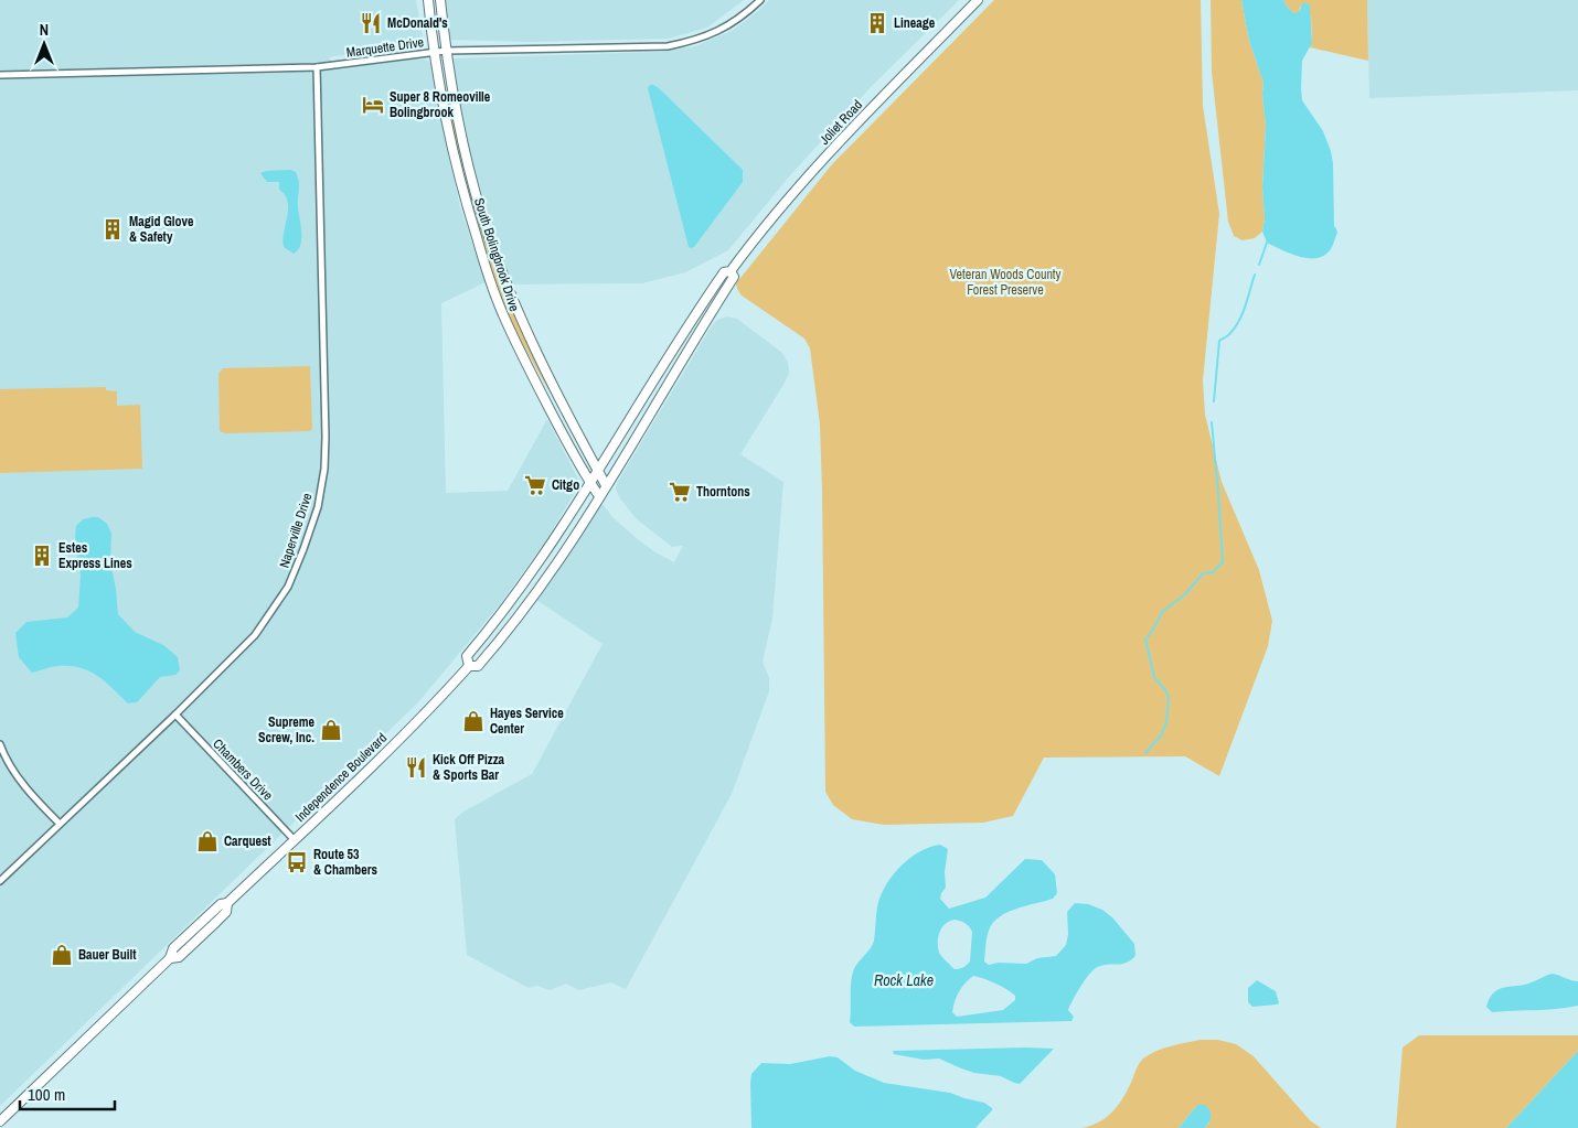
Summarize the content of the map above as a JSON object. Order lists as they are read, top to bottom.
{
  "streets": {
    "main road": ["Joliet Road", "South Bolingbrook Drive", "Independence Boulevard"],
    "street": ["Marquette Drive", "Naperville Drive", "Chambers Drive"]
  },
  "crossings": [
    ["Marquette Drive", "South Bolingbrook Drive"],
    ["Marquette Drive", "Naperville Drive"],
    ["Joliet Road", "South Bolingbrook Drive"],
    ["Joliet Road", "Independence Boulevard"],
    ["South Bolingbrook Drive", "Independence Boulevard"],
    ["Naperville Drive", "Chambers Drive"],
    ["Chambers Drive", "Independence Boulevard"]
  ],
  "water": ["Rock Lake"],
  "parks": ["Veteran Woods County Forest Preserve"],
  "places": {
    "restaurant": ["McDonald's", "Kick Off Pizza & Sports Bar"],
    "building": ["Lineage", "Magid Glove & Safety", "Estes Express Lines"],
    "hotel": ["Super 8 Romeoville Bolingbrook"],
    "supermarket": ["Citgo", "Thorntons"],
    "shop": [
      "Hayes Service Center",
      "Supreme Screw, Inc.",
      "Carquest",
      "Bauer Built"
    ],
    "bus stop": ["Route 53 & Chambers"]
  },
  "scale_bar": "100 m",
  "north": "top"
}
